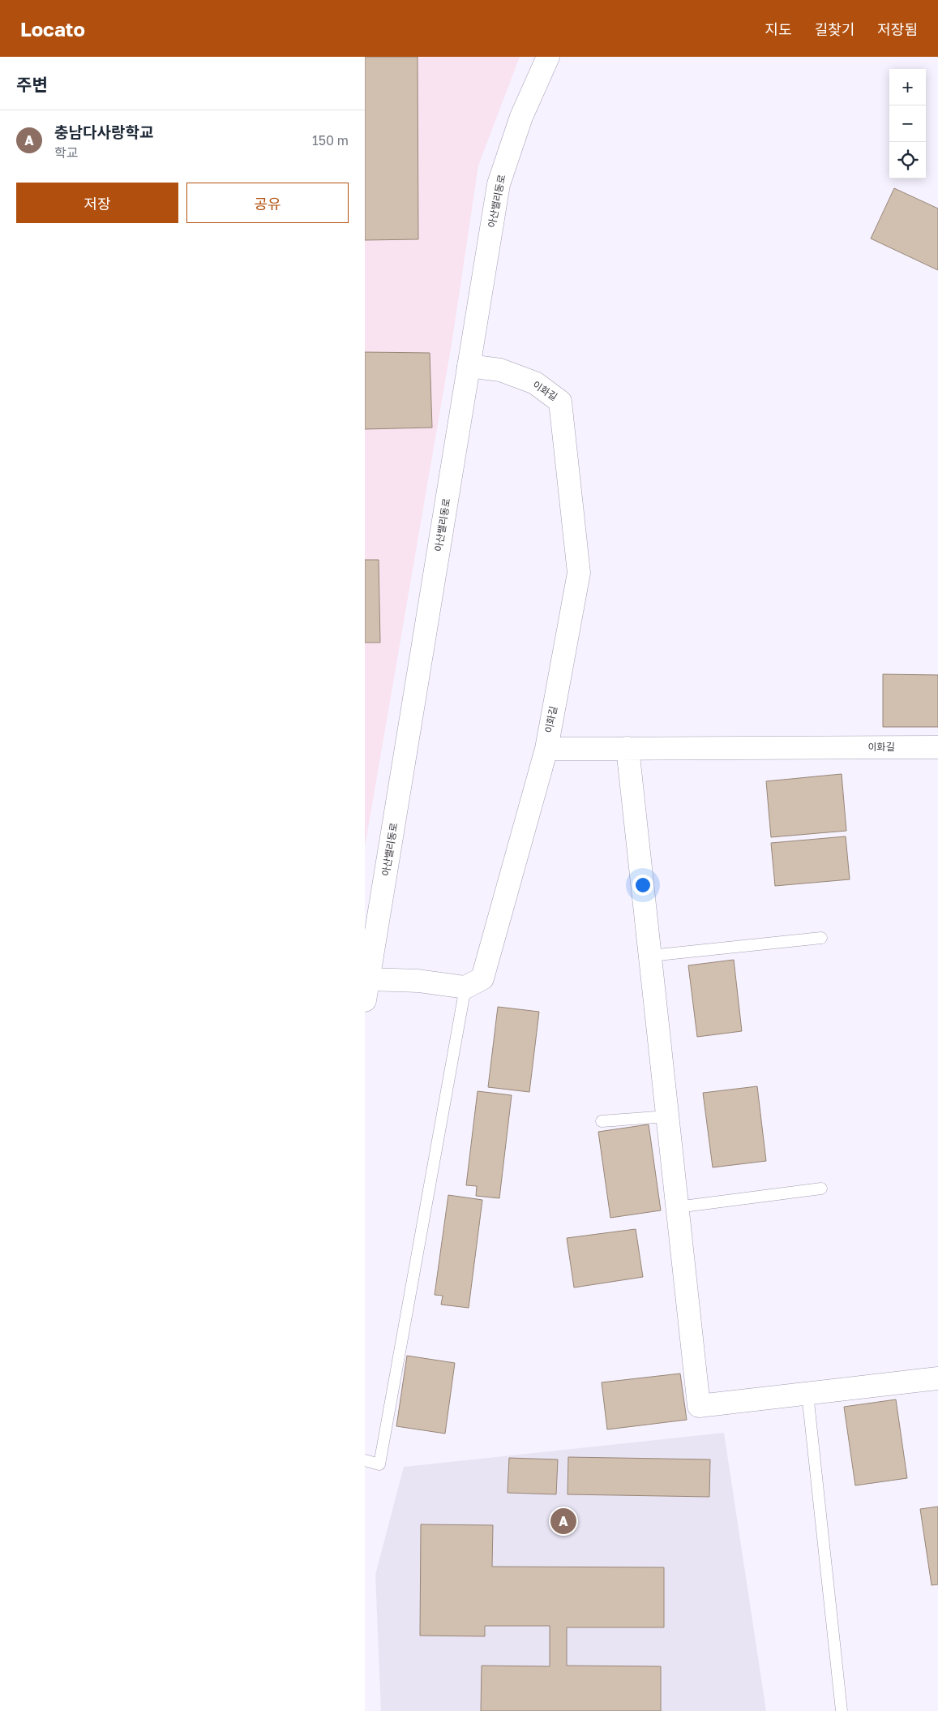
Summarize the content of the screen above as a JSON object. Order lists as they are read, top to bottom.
{
  "streets": {
    "street": ["아산밸리동로", "이화길"]
  },
  "crossings": [
    ["아산밸리동로", "이화길"]
  ],
  "page": {
    "header": "Locato",
    "nav": ["지도", "길찾기", "저장됨"],
    "heading": "주변",
    "map_buttons": ["+", "−"],
    "list": [
      {
        "mark": "A",
        "name": "충남다사랑학교",
        "note": "학교",
        "value": "150 m"
      }
    ],
    "buttons": ["저장", "공유"],
    "pins": "A"
  }
}
